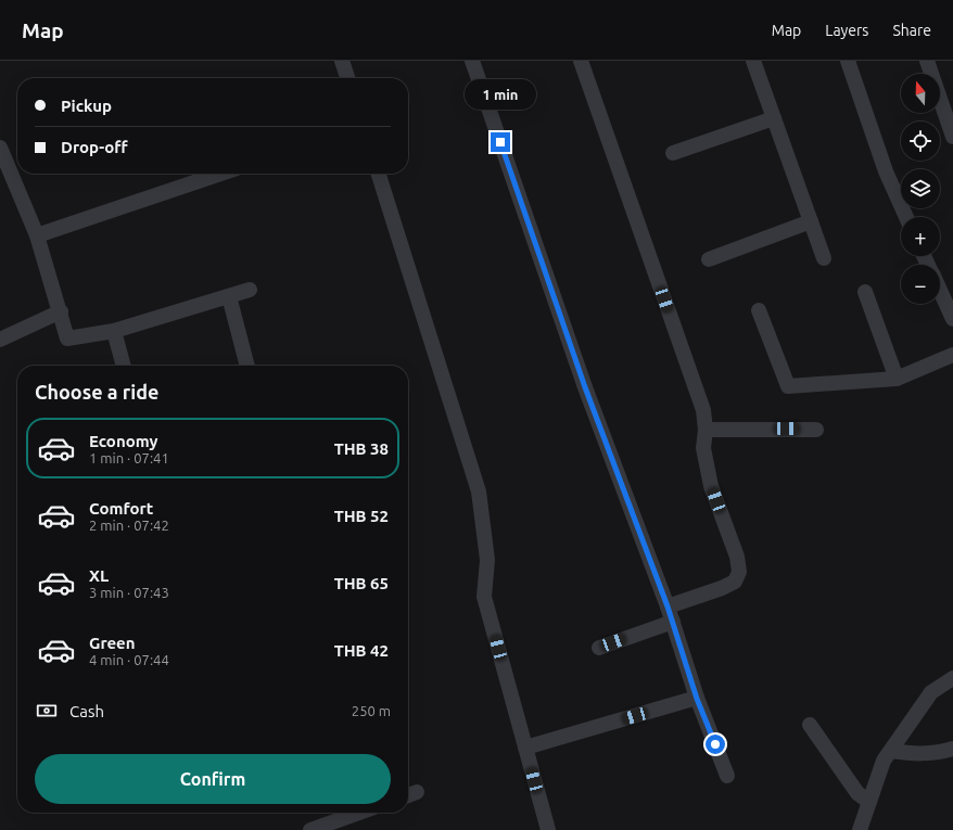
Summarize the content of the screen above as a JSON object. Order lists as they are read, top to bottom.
{
  "north": "top",
  "page": {
    "header": "Map",
    "nav": ["Map", "Layers", "Share"],
    "map_buttons": ["+", "−"],
    "banner": ["Pickup", "Drop-off"],
    "bubble": "1 min",
    "heading": "Choose a ride",
    "list": [
      {
        "name": "Economy",
        "note": "1 min · 07:41",
        "value": "THB 38"
      },
      {
        "name": "Comfort",
        "note": "2 min · 07:42",
        "value": "THB 52"
      },
      {
        "name": "XL",
        "note": "3 min · 07:43",
        "value": "THB 65"
      },
      {
        "name": "Green",
        "note": "4 min · 07:44",
        "value": "THB 42"
      }
    ],
    "pay": ["Cash", "250 m"],
    "buttons": "Confirm"
  }
}
